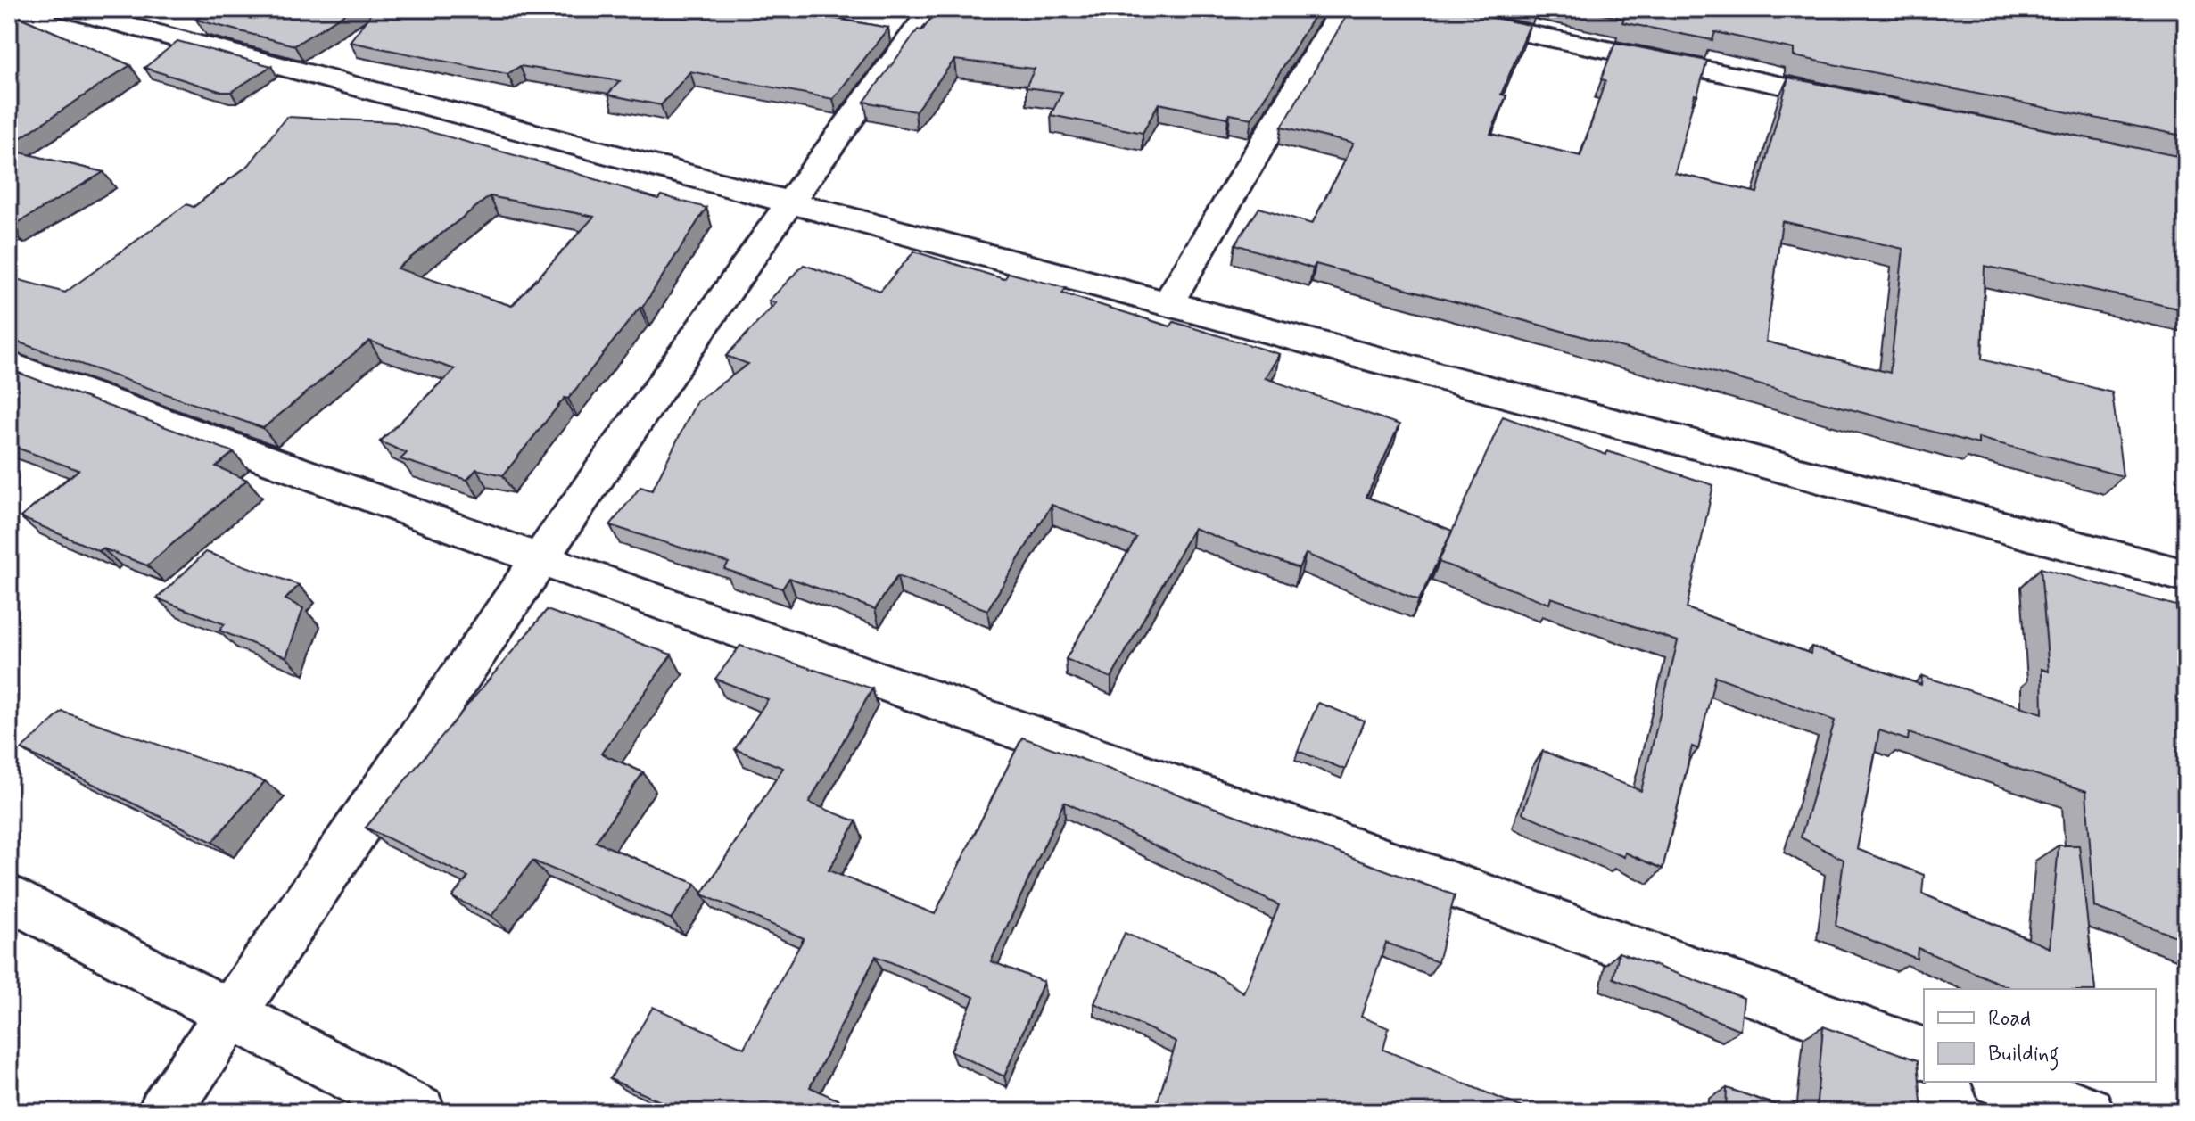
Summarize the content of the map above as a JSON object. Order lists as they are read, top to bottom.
{
  "legend": ["Road", "Building"]
}
